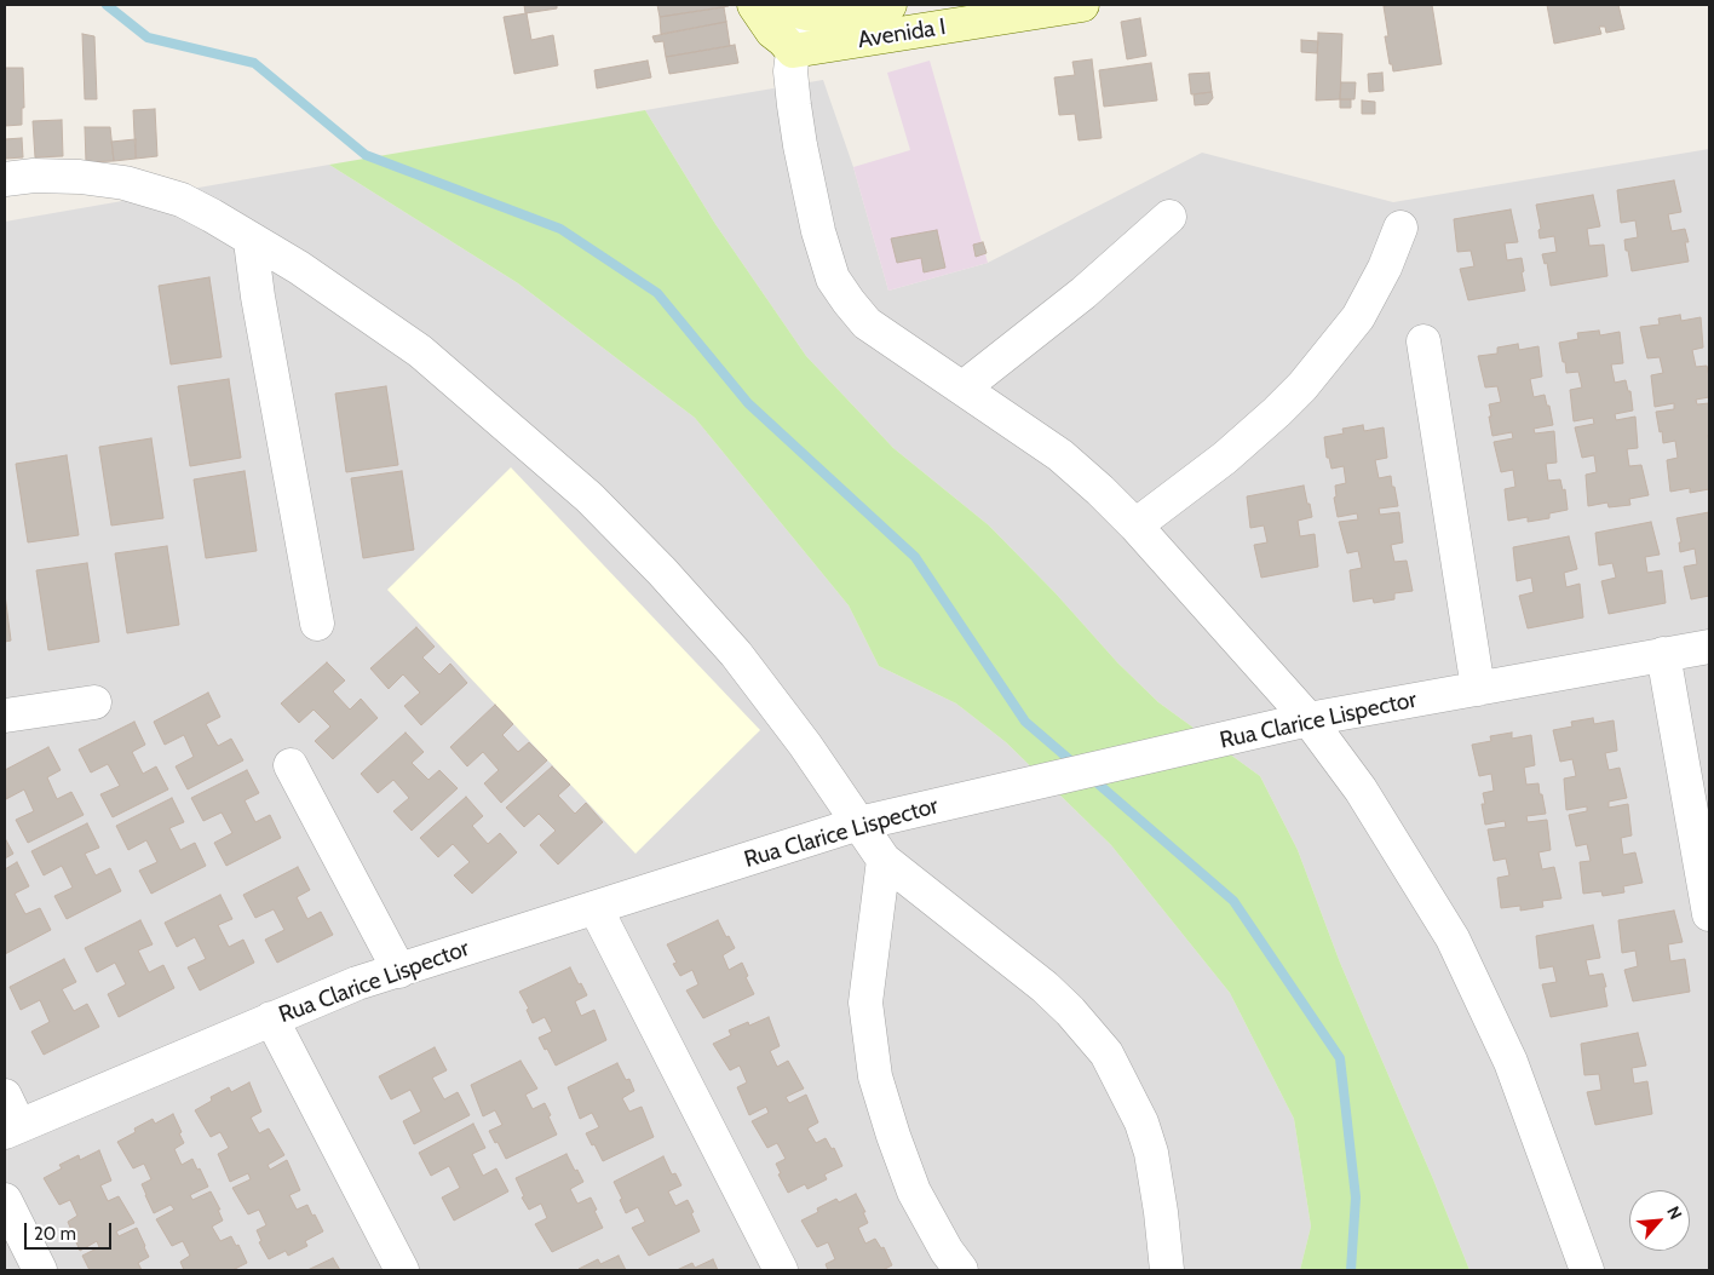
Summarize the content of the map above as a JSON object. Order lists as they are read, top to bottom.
{
  "streets": {
    "street": ["Avenida I", "Rua Clarice Lispector"]
  },
  "scale_bar": "20 m",
  "north": "top right"
}
